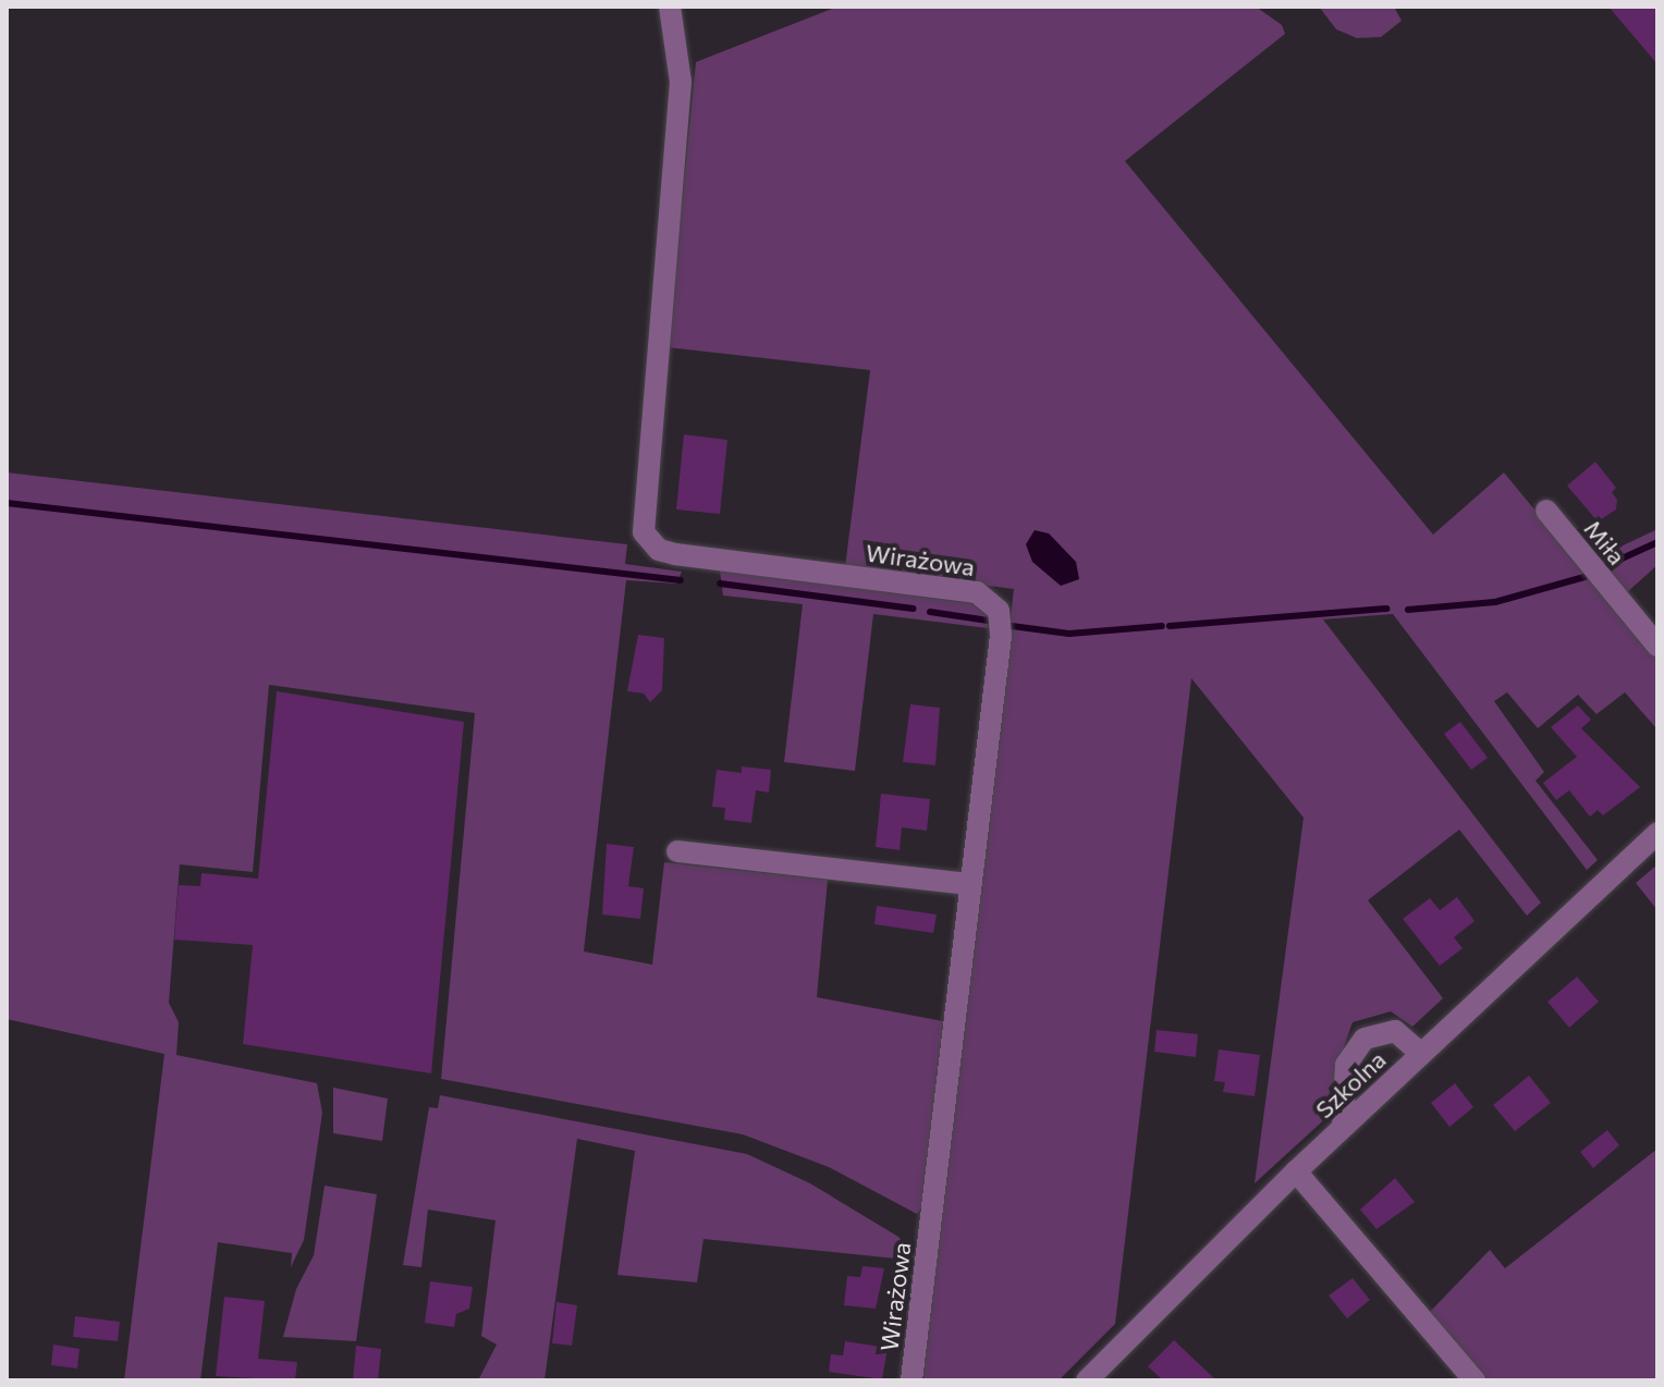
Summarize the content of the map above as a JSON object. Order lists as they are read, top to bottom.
{
  "streets": {
    "street": ["Miła", "Wirażowa", "Szkolna"]
  }
}
